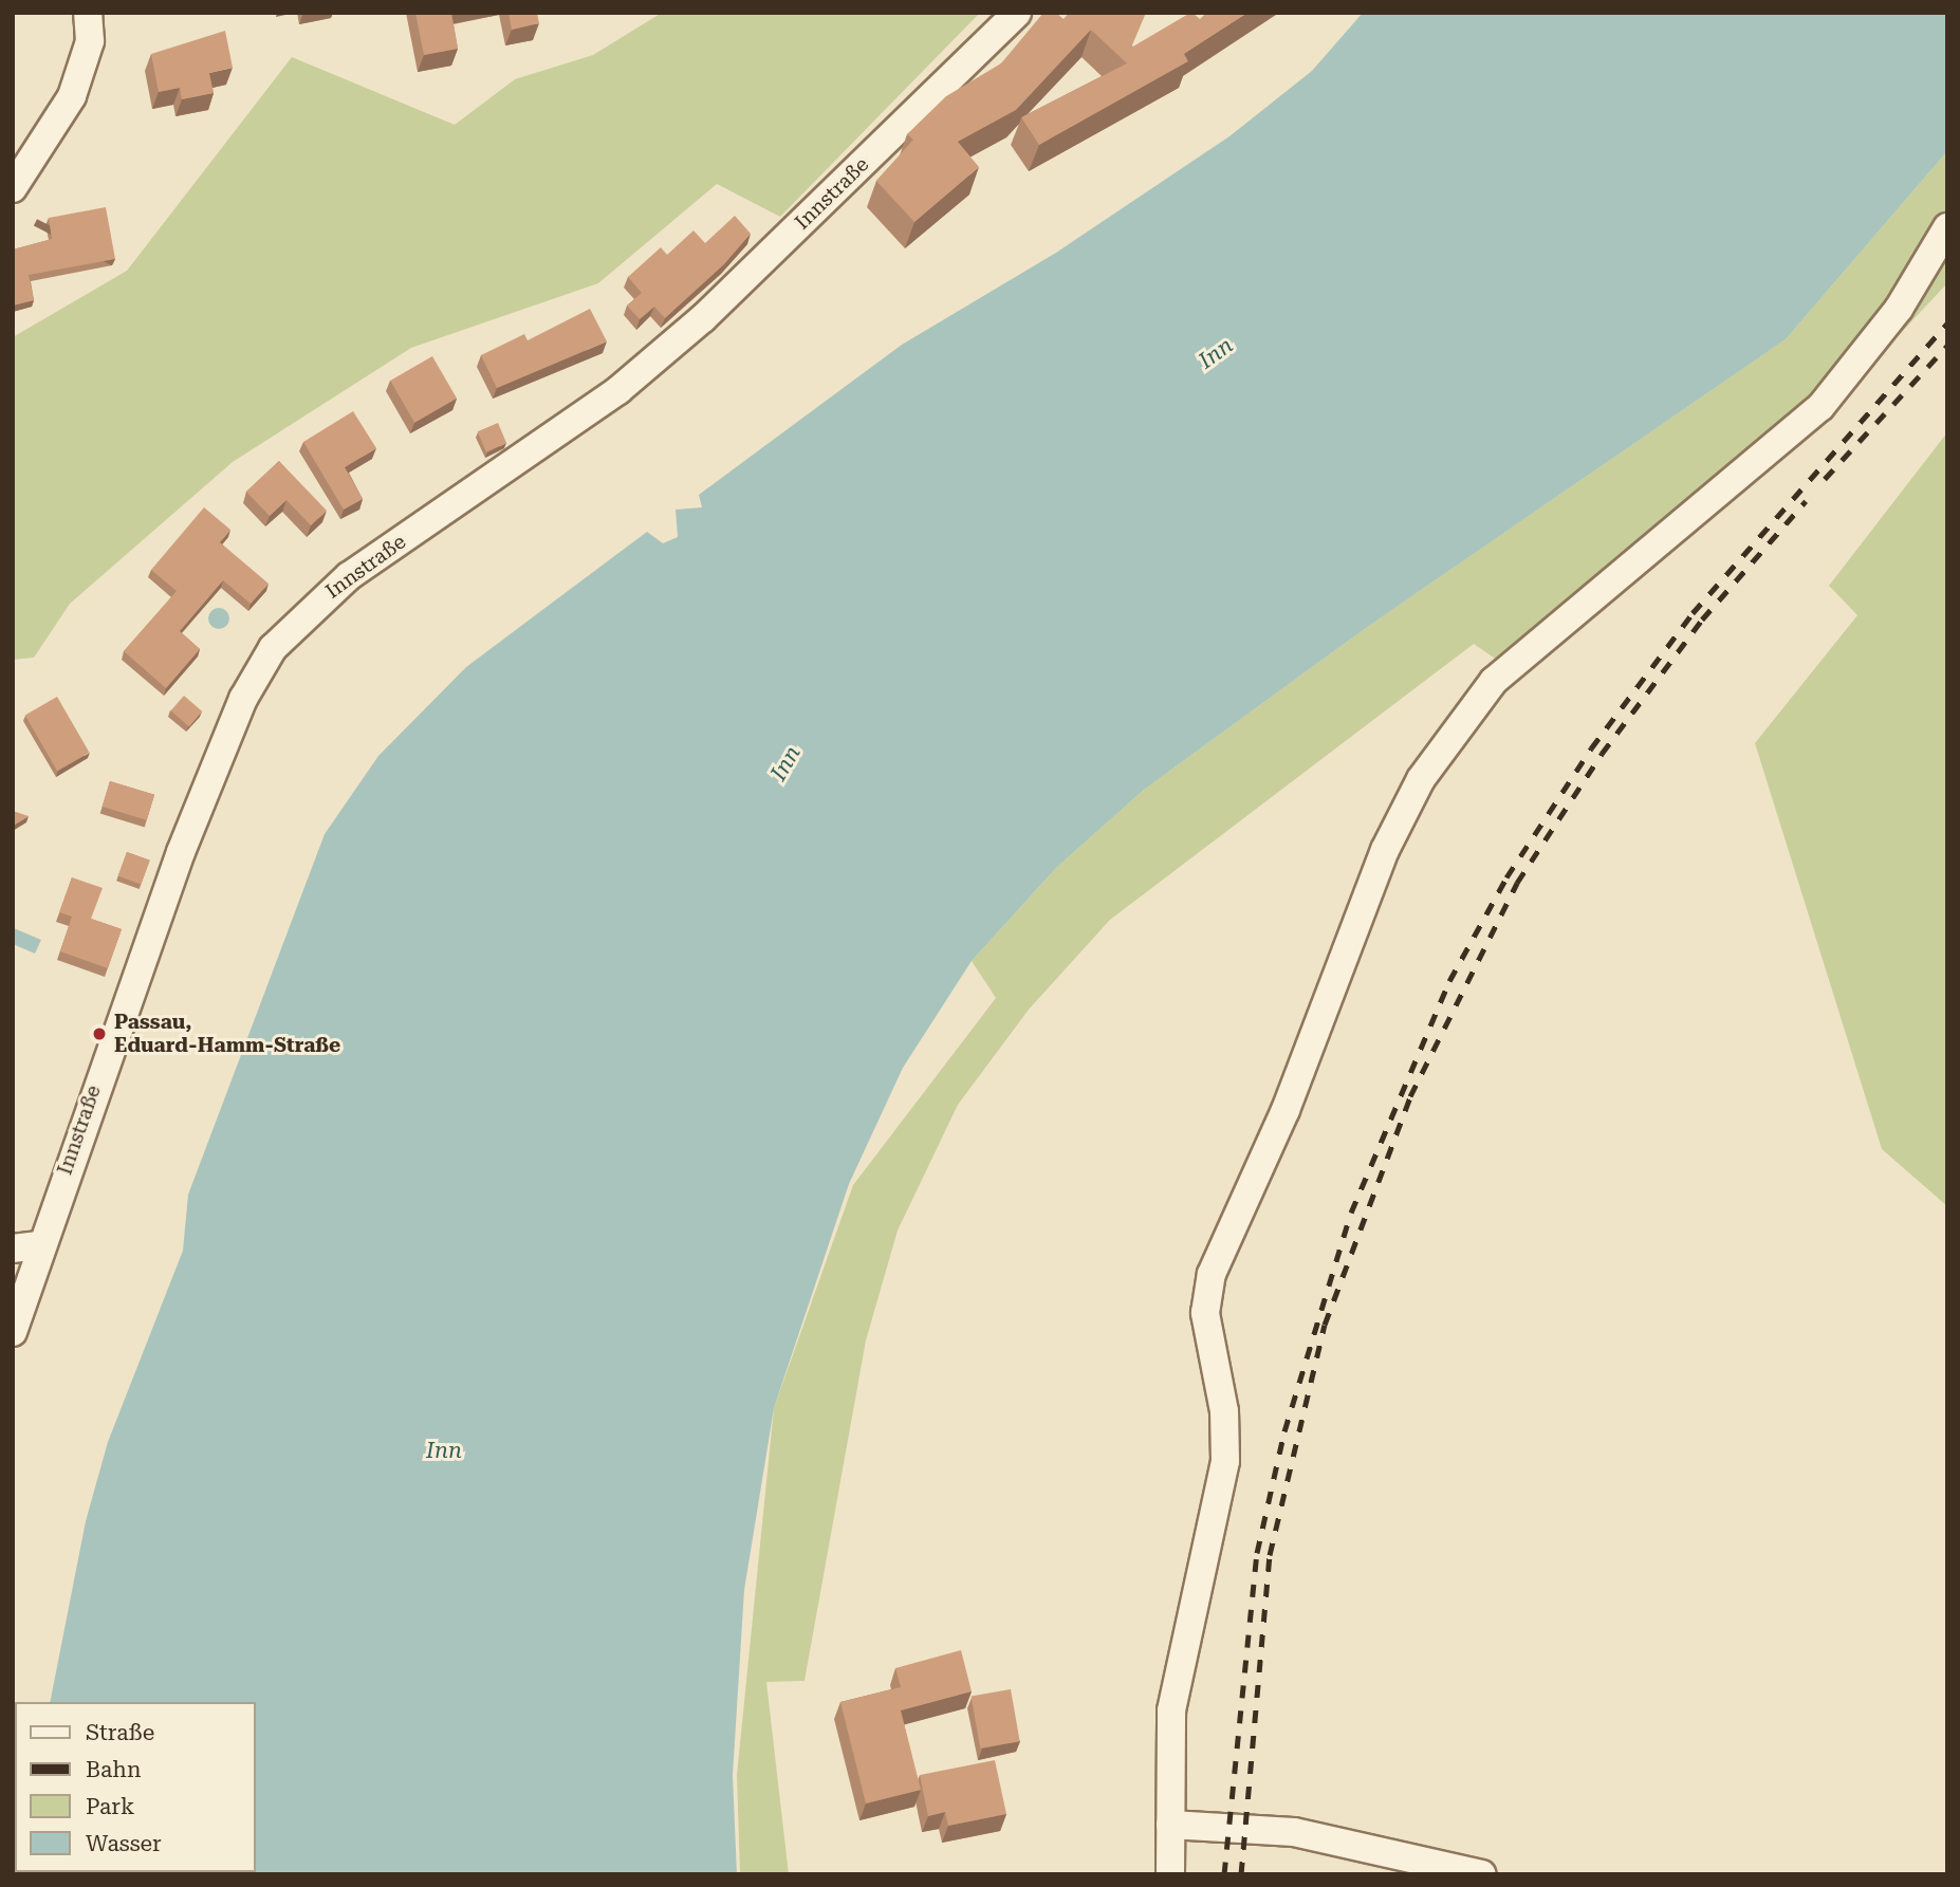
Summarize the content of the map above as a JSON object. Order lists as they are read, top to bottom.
{
  "streets": {
    "street": ["Innstraße"]
  },
  "water": ["Inn"],
  "places": ["Passau, Eduard-Hamm-Straße"],
  "legend": [
    "Straße",
    "Bahn",
    "Park",
    "Wasser"
  ]
}
